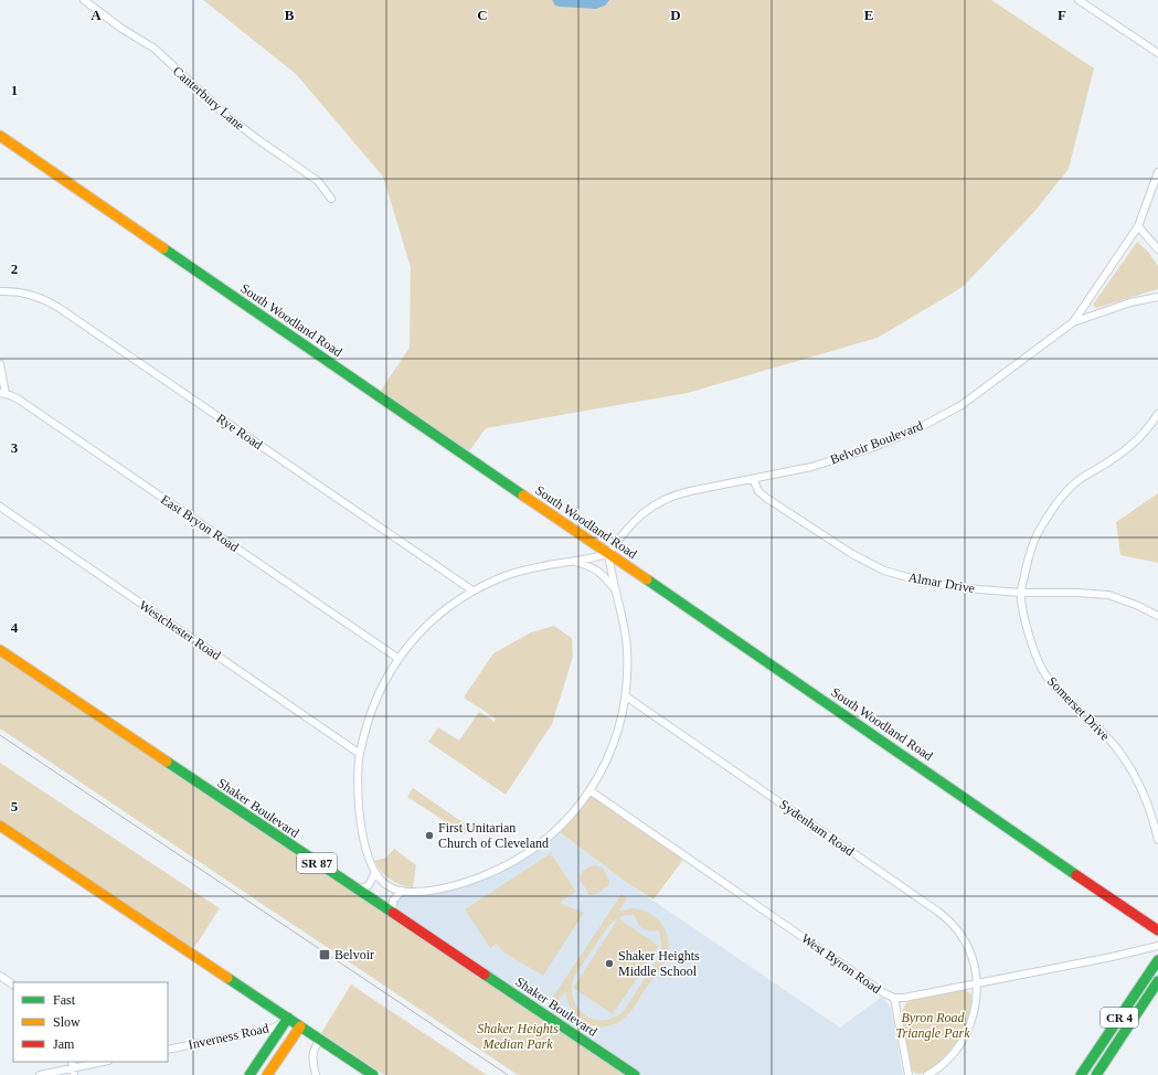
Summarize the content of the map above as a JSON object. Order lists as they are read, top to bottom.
{
  "streets": {
    "street": [
      "Canterbury Lane",
      "South Woodland Road",
      "Rye Road",
      "Belvoir Boulevard",
      "East Bryon Road",
      "Almar Drive",
      "Westchester Road",
      "Somerset Drive",
      "Shaker Boulevard",
      "Sydenham Road",
      "SR 87",
      "West Byron Road",
      "CR 4",
      "Inverness Road"
    ]
  },
  "crossings": [
    ["South Woodland Road", "Belvoir Boulevard"],
    ["Belvoir Boulevard", "Almar Drive"],
    ["Almar Drive", "Somerset Drive"],
    ["Sydenham Road", "West Byron Road"]
  ],
  "parks": ["Byron Road Triangle Park", "Shaker Heights Median Park"],
  "places": {
    "other": ["First Unitarian Church of Cleveland", "Shaker Heights Middle School"],
    "transit": ["Belvoir"]
  },
  "legend": ["Fast", "Slow", "Jam"],
  "grid": {
    "columns": [
      "A",
      "B",
      "C",
      "D",
      "E",
      "F"
    ],
    "rows": [
      "1",
      "2",
      "3",
      "4",
      "5"
    ]
  }
}
